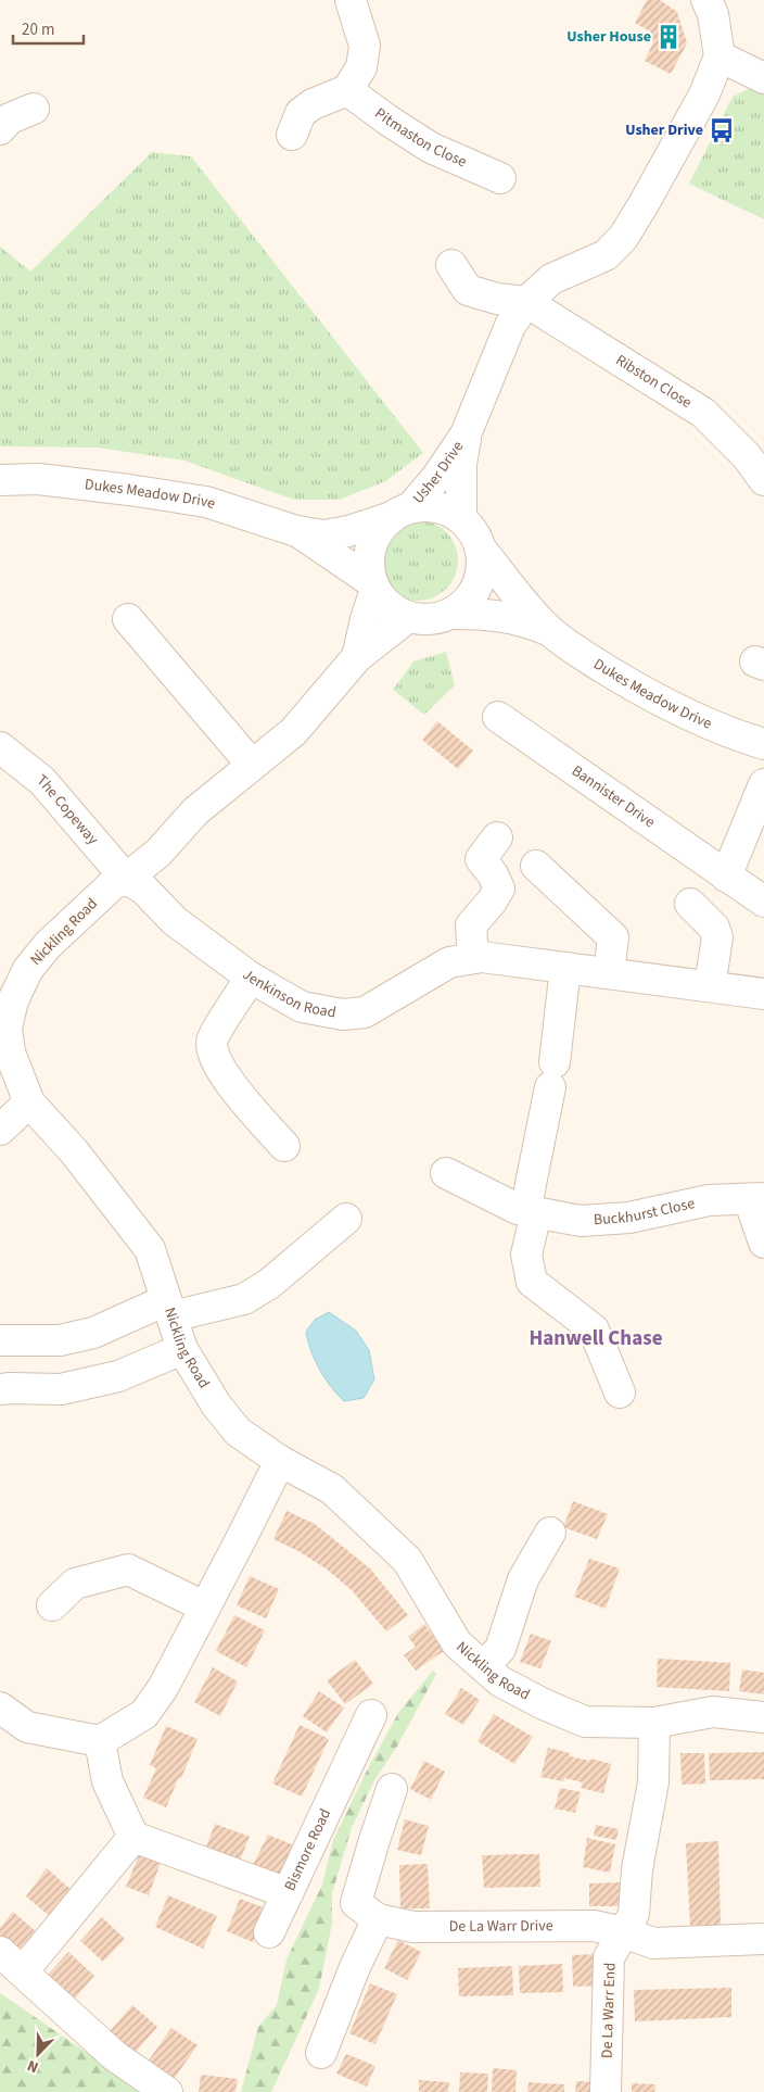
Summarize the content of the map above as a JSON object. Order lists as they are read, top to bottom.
{
  "streets": {
    "street": [
      "Pitmaston Close",
      "Ribston Close",
      "Usher Drive",
      "Dukes Meadow Drive",
      "Bannister Drive",
      "The Copeway",
      "Nickling Road",
      "Jenkinson Road",
      "Buckhurst Close",
      "Bismore Road",
      "De La Warr Drive",
      "De La Warr End"
    ]
  },
  "crossings": [
    ["Ribston Close", "Usher Drive"],
    ["Usher Drive", "Dukes Meadow Drive"],
    ["Usher Drive", "Nickling Road"],
    ["Dukes Meadow Drive", "Nickling Road"],
    ["The Copeway", "Nickling Road"],
    ["The Copeway", "Jenkinson Road"],
    ["Nickling Road", "Jenkinson Road"],
    ["De La Warr Drive", "De La Warr End"]
  ],
  "districts": ["Hanwell Chase"],
  "places": {
    "building": ["Usher House"],
    "bus stop": ["Usher Drive"]
  },
  "scale_bar": "20 m",
  "north": "bottom left"
}
